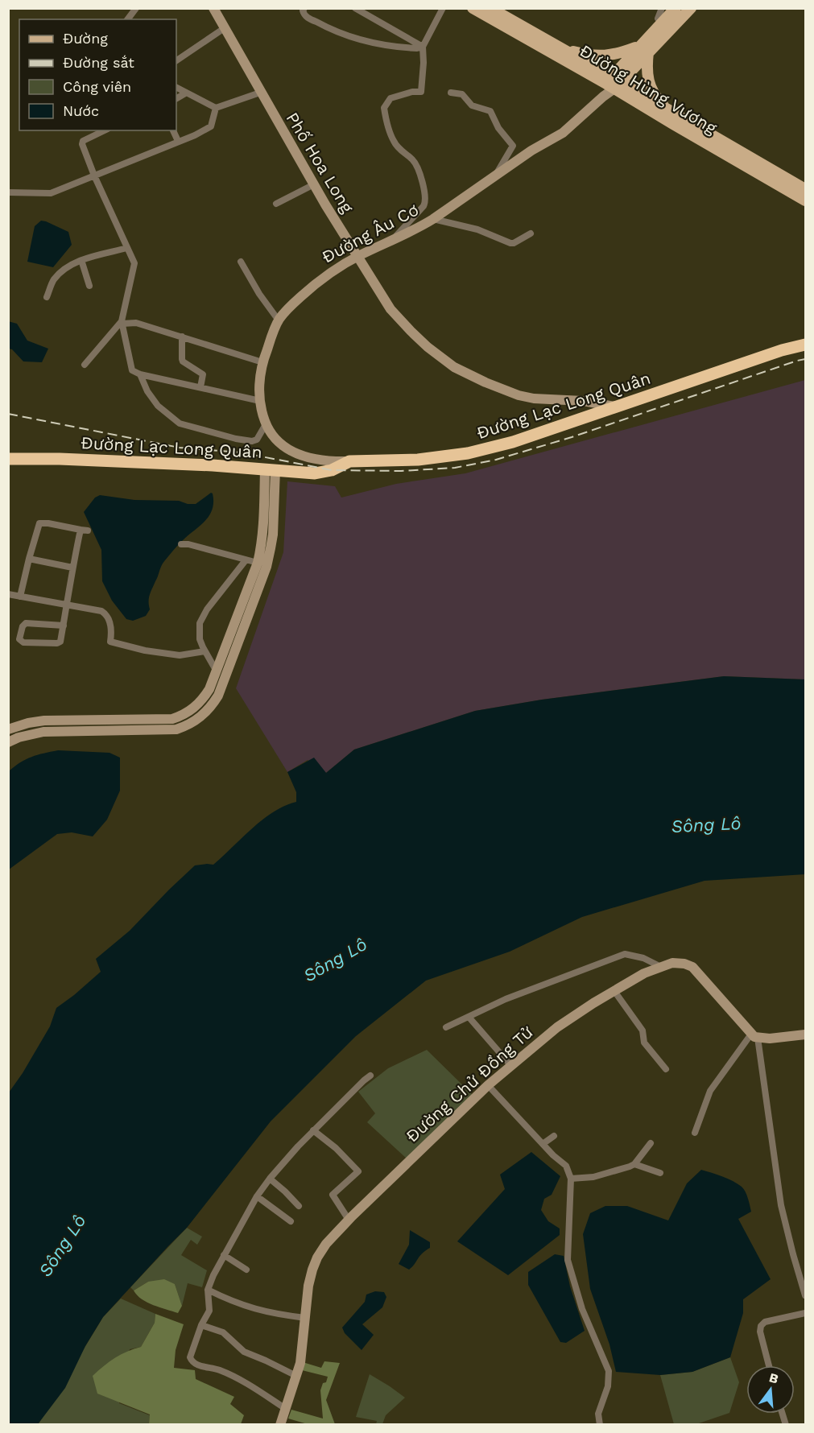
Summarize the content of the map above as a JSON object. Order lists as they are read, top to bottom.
{
  "streets": {
    "highway": ["Đường Lạc Long Quân"],
    "main road": ["Đường Hùng Vương", "Đường Âu Cơ"],
    "street": ["Phố Hoa Long", "Đường Chử Đồng Tử"]
  },
  "crossings": [
    ["Đường Hùng Vương", "Đường Âu Cơ"],
    ["Phố Hoa Long", "Đường Âu Cơ"],
    ["Phố Hoa Long", "Đường Lạc Long Quân"],
    ["Đường Âu Cơ", "Đường Lạc Long Quân"]
  ],
  "water": ["Sông Lô"],
  "legend": [
    "Đường",
    "Đường sắt",
    "Công viên",
    "Nước"
  ],
  "north": "top"
}
